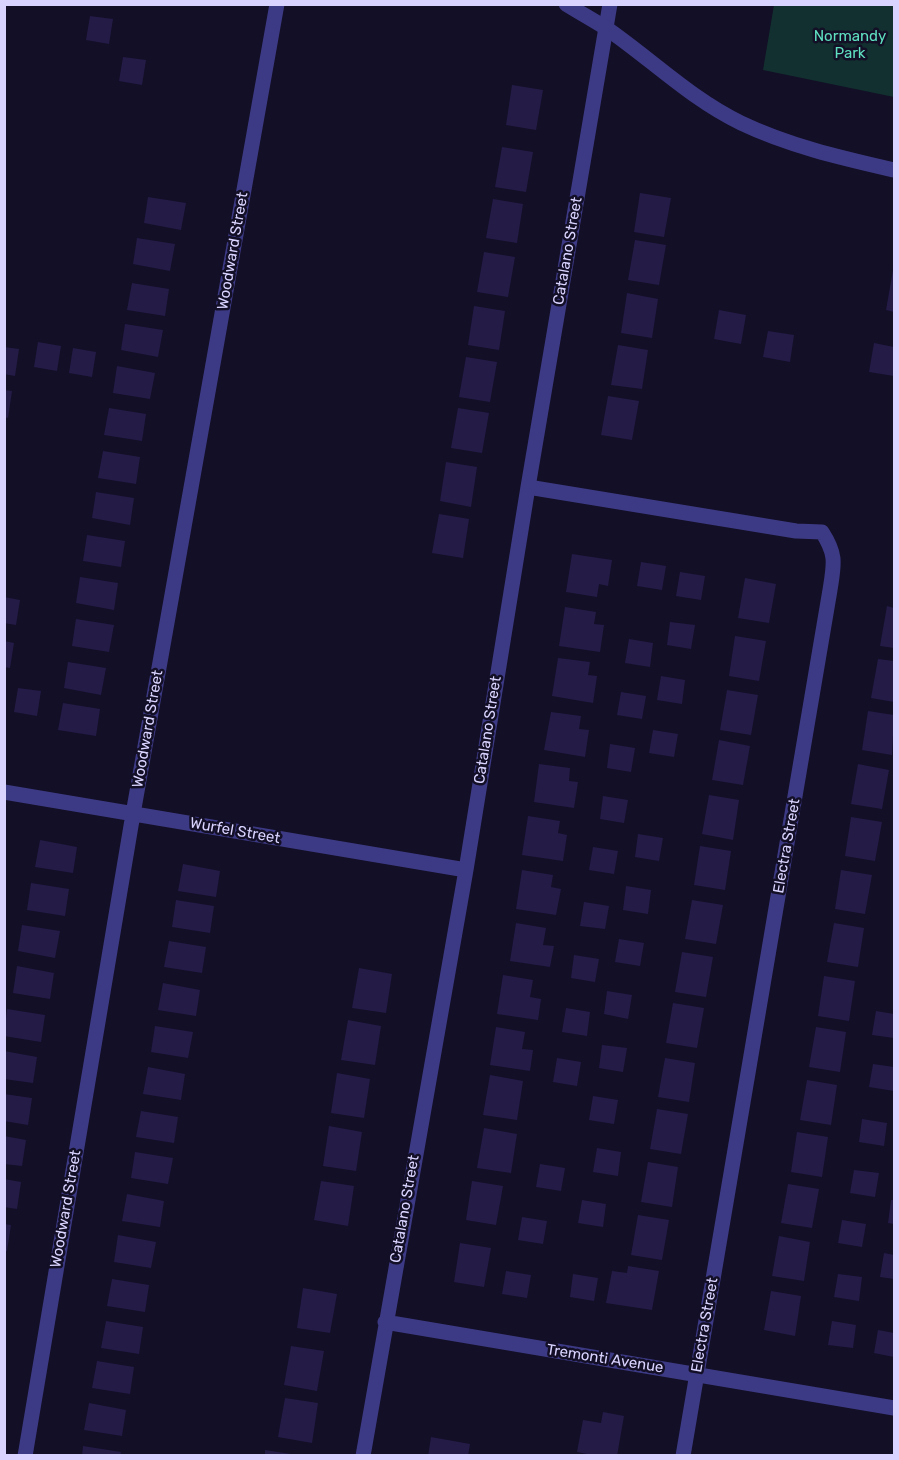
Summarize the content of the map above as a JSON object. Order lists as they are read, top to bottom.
{
  "streets": {
    "street": [
      "Woodward Street",
      "Catalano Street",
      "Wurfel Street",
      "Electra Street",
      "Tremonti Avenue"
    ]
  },
  "crossings": [
    ["Woodward Street", "Wurfel Street"],
    ["Catalano Street", "Wurfel Street"],
    ["Catalano Street", "Electra Street"],
    ["Catalano Street", "Tremonti Avenue"],
    ["Electra Street", "Tremonti Avenue"]
  ],
  "parks": ["Normandy Park"]
}
